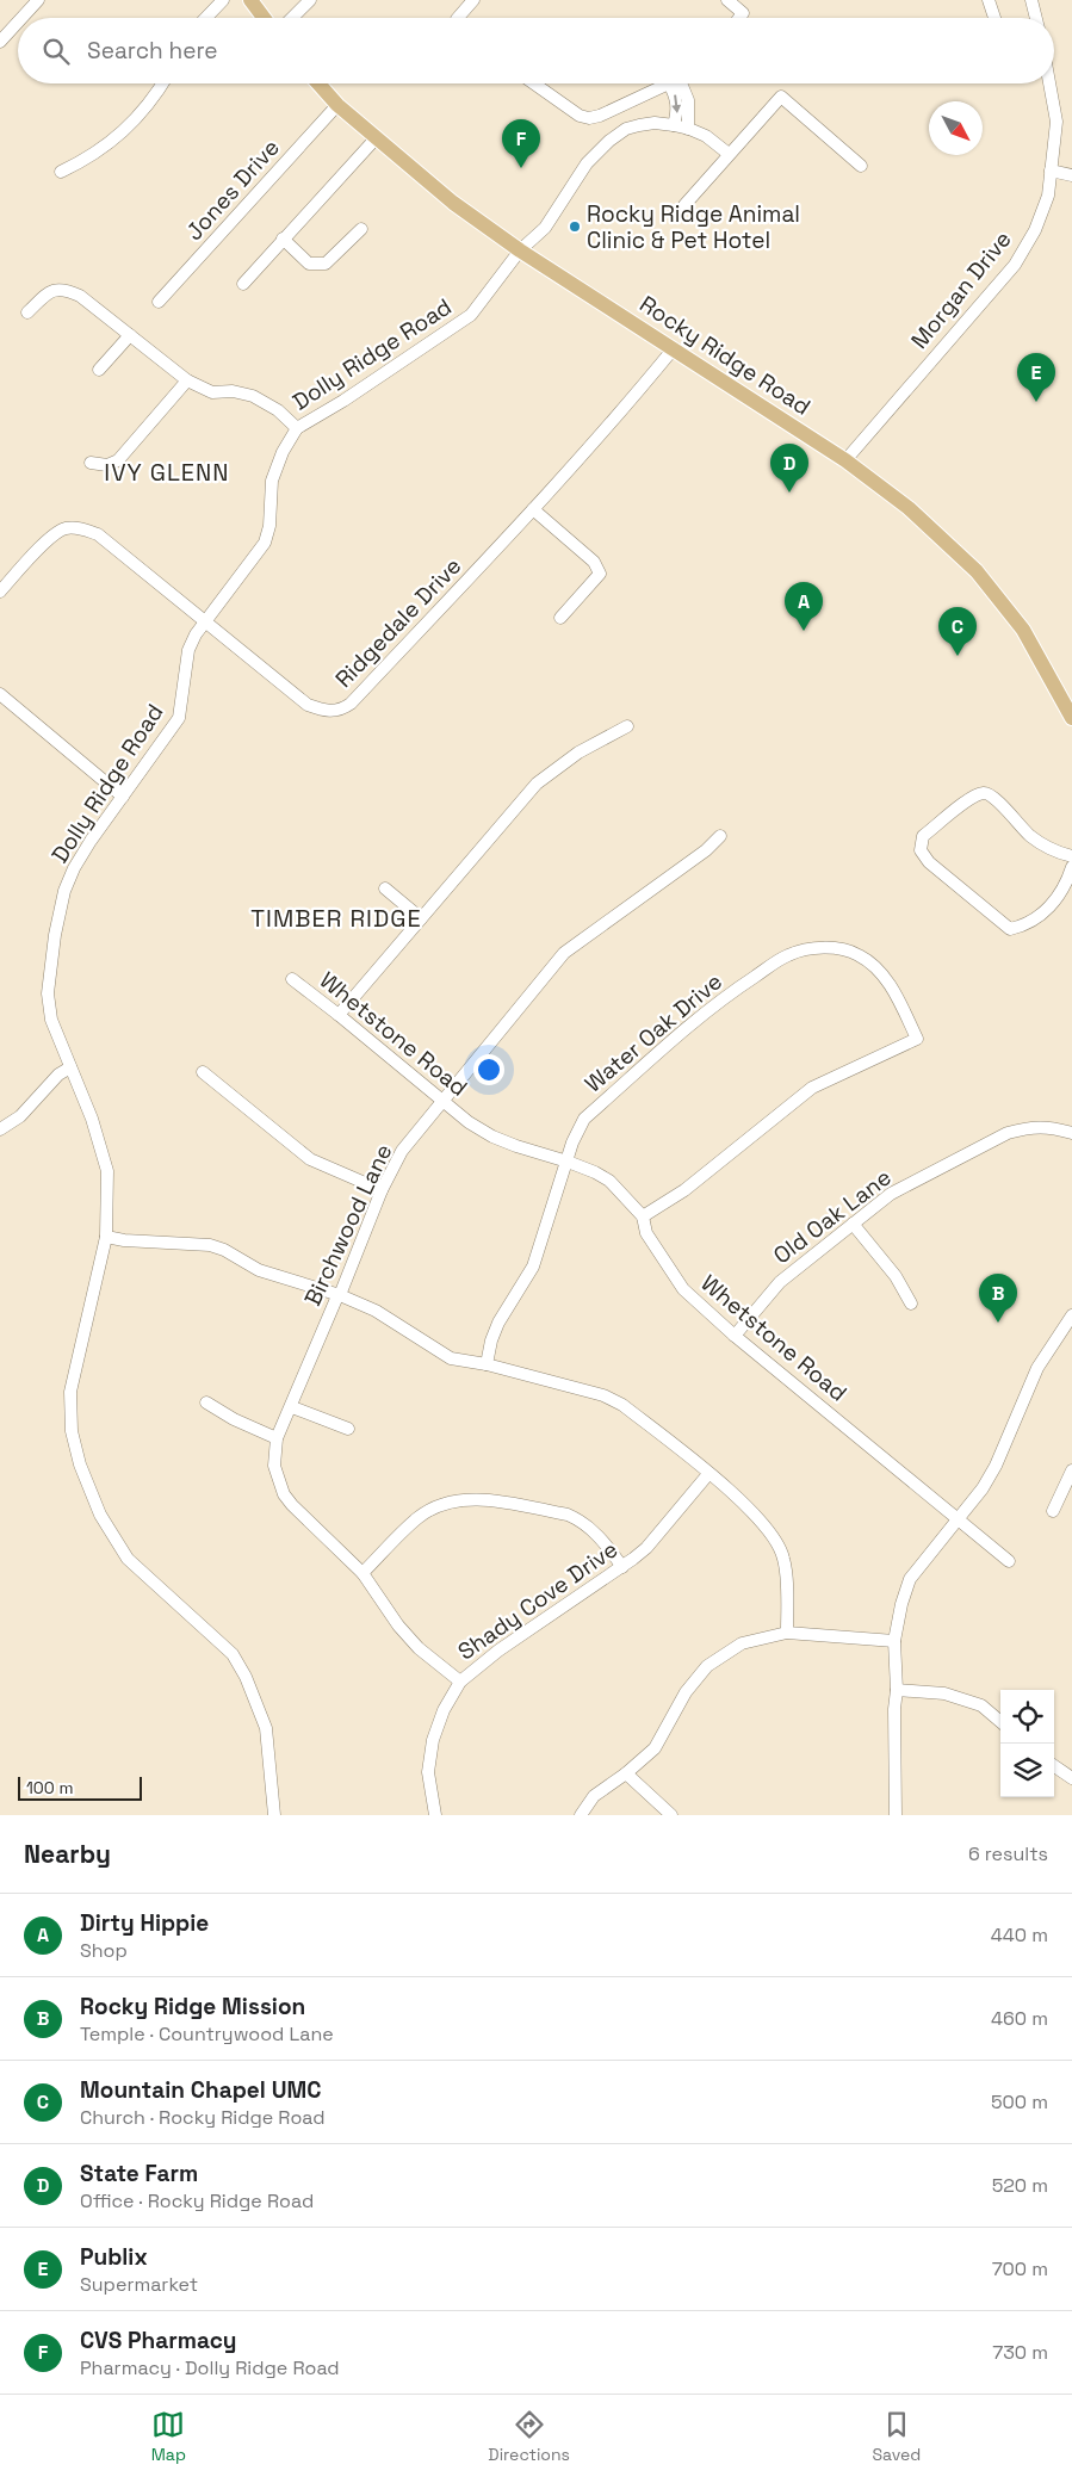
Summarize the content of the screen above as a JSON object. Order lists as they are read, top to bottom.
{
  "streets": {
    "main road": ["Rocky Ridge Road"],
    "street": [
      "Jones Drive",
      "Morgan Drive",
      "Dolly Ridge Road",
      "Ridgedale Drive",
      "Water Oak Drive",
      "Whetstone Road",
      "Old Oak Lane",
      "Birchwood Lane",
      "Shady Cove Drive"
    ]
  },
  "crossings": [
    ["Jones Drive", "Rocky Ridge Road"],
    ["Morgan Drive", "Rocky Ridge Road"],
    ["Dolly Ridge Road", "Rocky Ridge Road"],
    ["Dolly Ridge Road", "Ridgedale Drive"],
    ["Rocky Ridge Road", "Ridgedale Drive"],
    ["Water Oak Drive", "Whetstone Road"],
    ["Whetstone Road", "Old Oak Lane"],
    ["Whetstone Road", "Birchwood Lane"],
    ["Birchwood Lane", "Shady Cove Drive"]
  ],
  "districts": ["IVY GLENN", "TIMBER RIDGE"],
  "places": ["Rocky Ridge Animal Clinic & Pet Hotel"],
  "scale_bar": "100 m",
  "north": "bottom right",
  "page": {
    "search": "Search here",
    "pins": [
      "F",
      "E",
      "D",
      "A",
      "C",
      "B"
    ],
    "scale": "100 m",
    "heading": ["Nearby", "6 results"],
    "list": [
      {
        "mark": "A",
        "name": "Dirty Hippie",
        "note": "Shop",
        "value": "440 m"
      },
      {
        "mark": "B",
        "name": "Rocky Ridge Mission",
        "note": "Temple · Countrywood Lane",
        "value": "460 m"
      },
      {
        "mark": "C",
        "name": "Mountain Chapel UMC",
        "note": "Church · Rocky Ridge Road",
        "value": "500 m"
      },
      {
        "mark": "D",
        "name": "State Farm",
        "note": "Office · Rocky Ridge Road",
        "value": "520 m"
      },
      {
        "mark": "E",
        "name": "Publix",
        "note": "Supermarket",
        "value": "700 m"
      },
      {
        "mark": "F",
        "name": "CVS Pharmacy",
        "note": "Pharmacy · Dolly Ridge Road",
        "value": "730 m"
      }
    ],
    "nav": ["Map", "Directions", "Saved"]
  }
}
